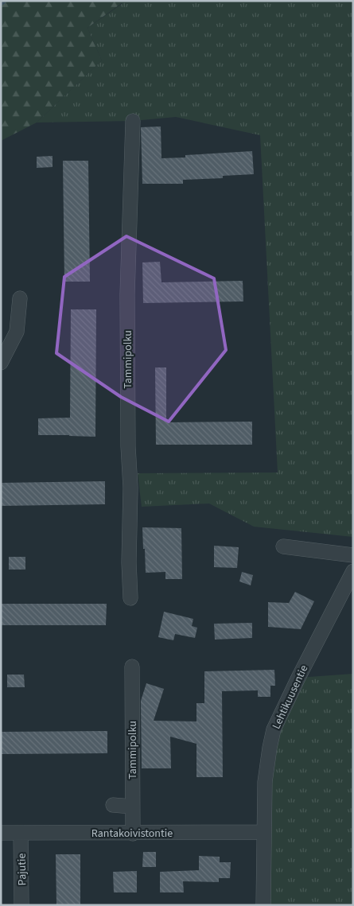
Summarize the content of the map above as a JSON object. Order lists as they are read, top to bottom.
{
  "streets": {
    "street": [
      "Tammipolku",
      "Lehtikuusentie",
      "Rantakoivistontie",
      "Pajutie"
    ]
  },
  "crossings": [
    ["Tammipolku", "Rantakoivistontie"],
    ["Lehtikuusentie", "Rantakoivistontie"],
    ["Rantakoivistontie", "Pajutie"]
  ]
}
